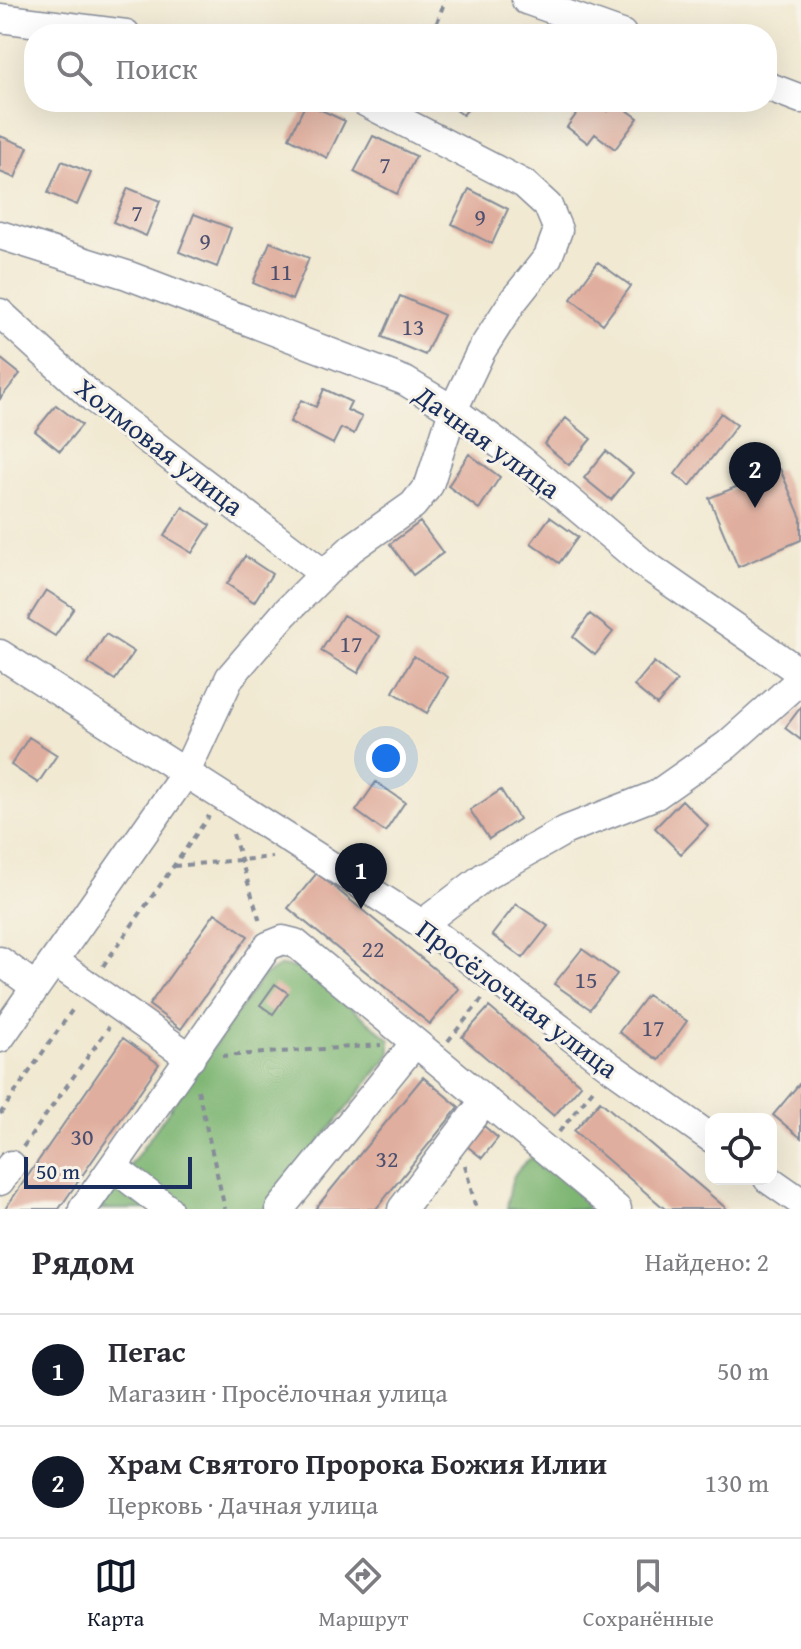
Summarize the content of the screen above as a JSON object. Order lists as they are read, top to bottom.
{
  "streets": {
    "street": ["Дачная улица", "Холмовая улица", "Просёлочная улица"]
  },
  "house_numbers": [
    "7",
    "7",
    "9",
    "9",
    "11",
    "13",
    "17",
    "22",
    "15",
    "17",
    "30",
    "32"
  ],
  "scale_bar": "50 m",
  "page": {
    "search": "Поиск",
    "pins": ["2", "1"],
    "scale": "50 m",
    "heading": ["Рядом", "Найдено: 2"],
    "list": [
      {
        "mark": "1",
        "name": "Пегас",
        "note": "Магазин · Просёлочная улица",
        "value": "50 m"
      },
      {
        "mark": "2",
        "name": "Храм Святого Пророка Божия Илии",
        "note": "Церковь · Дачная улица",
        "value": "130 m"
      }
    ],
    "nav": ["Карта", "Маршрут", "Сохранённые"]
  }
}
